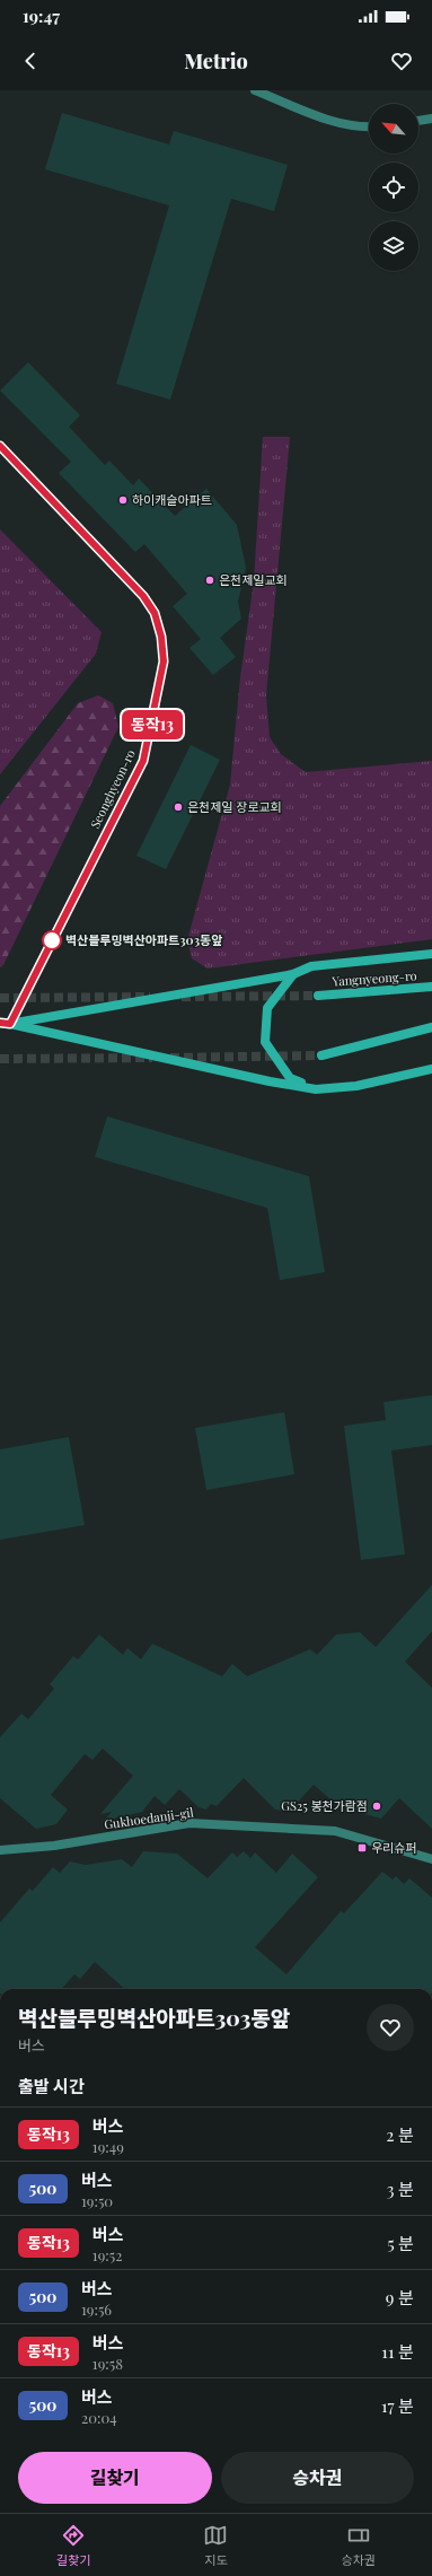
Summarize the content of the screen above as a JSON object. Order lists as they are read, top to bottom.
{
  "streets": {
    "main road": ["Yangnyeong-ro"],
    "street": ["Seonghyeon-ro", "Gukhoedanji-gil"]
  },
  "places": {
    "other": [
      "하이캐슬아파트",
      "은천제일교회",
      "은천제일 장로교회",
      "벽산블루밍벽산아파트303동앞",
      "GS25 봉천가람점"
    ],
    "transit": ["우리슈퍼"]
  },
  "lines": ["bus line 동작13"],
  "north": "top left",
  "page": {
    "status": "19:47",
    "header": "Metrio",
    "on_map": "동작13",
    "heading": [
      ["벽산블루밍벽산아파트303동앞", "버스"],
      "출발 시간"
    ],
    "list": [
      {
        "mark": "동작13",
        "name": "버스",
        "note": "19:49",
        "value": "2 분"
      },
      {
        "mark": "500",
        "name": "버스",
        "note": "19:50",
        "value": "3 분"
      },
      {
        "mark": "동작13",
        "name": "버스",
        "note": "19:52",
        "value": "5 분"
      },
      {
        "mark": "500",
        "name": "버스",
        "note": "19:56",
        "value": "9 분"
      },
      {
        "mark": "동작13",
        "name": "버스",
        "note": "19:58",
        "value": "11 분"
      },
      {
        "mark": "500",
        "name": "버스",
        "note": "20:04",
        "value": "17 분"
      }
    ],
    "buttons": ["길찾기", "승차권"],
    "tabs": ["길찾기", "지도", "승차권"]
  }
}
